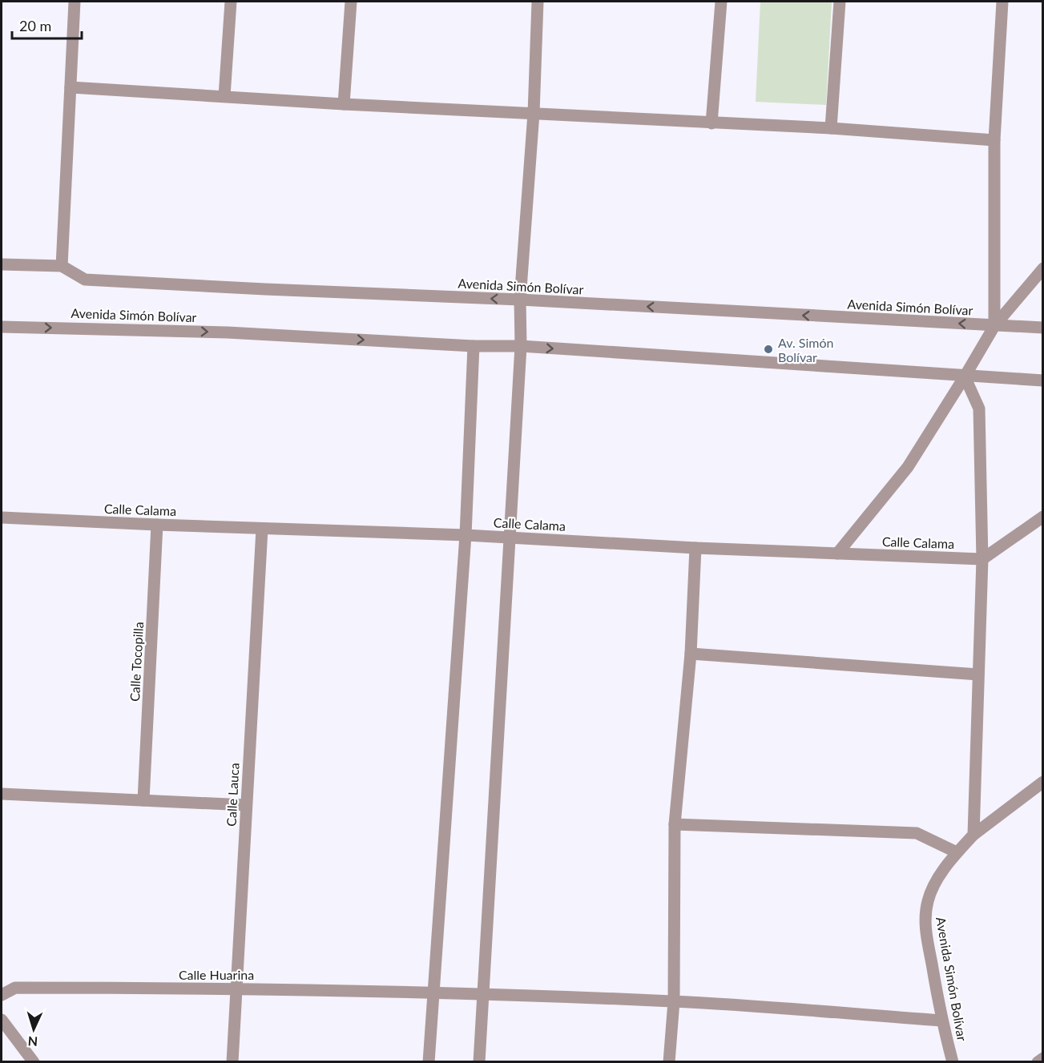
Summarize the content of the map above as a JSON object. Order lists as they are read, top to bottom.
{
  "streets": {
    "street": [
      "Avenida Simón Bolívar",
      "Calle Calama",
      "Calle Tocopilla",
      "Calle Lauca",
      "Calle Huarina"
    ]
  },
  "crossings": [
    ["Avenida Simón Bolívar", "Calle Huarina"],
    ["Calle Calama", "Calle Tocopilla"],
    ["Calle Calama", "Calle Lauca"],
    ["Calle Lauca", "Calle Huarina"]
  ],
  "places": ["Av. Simón Bolívar"],
  "scale_bar": "20 m",
  "north": "bottom"
}
